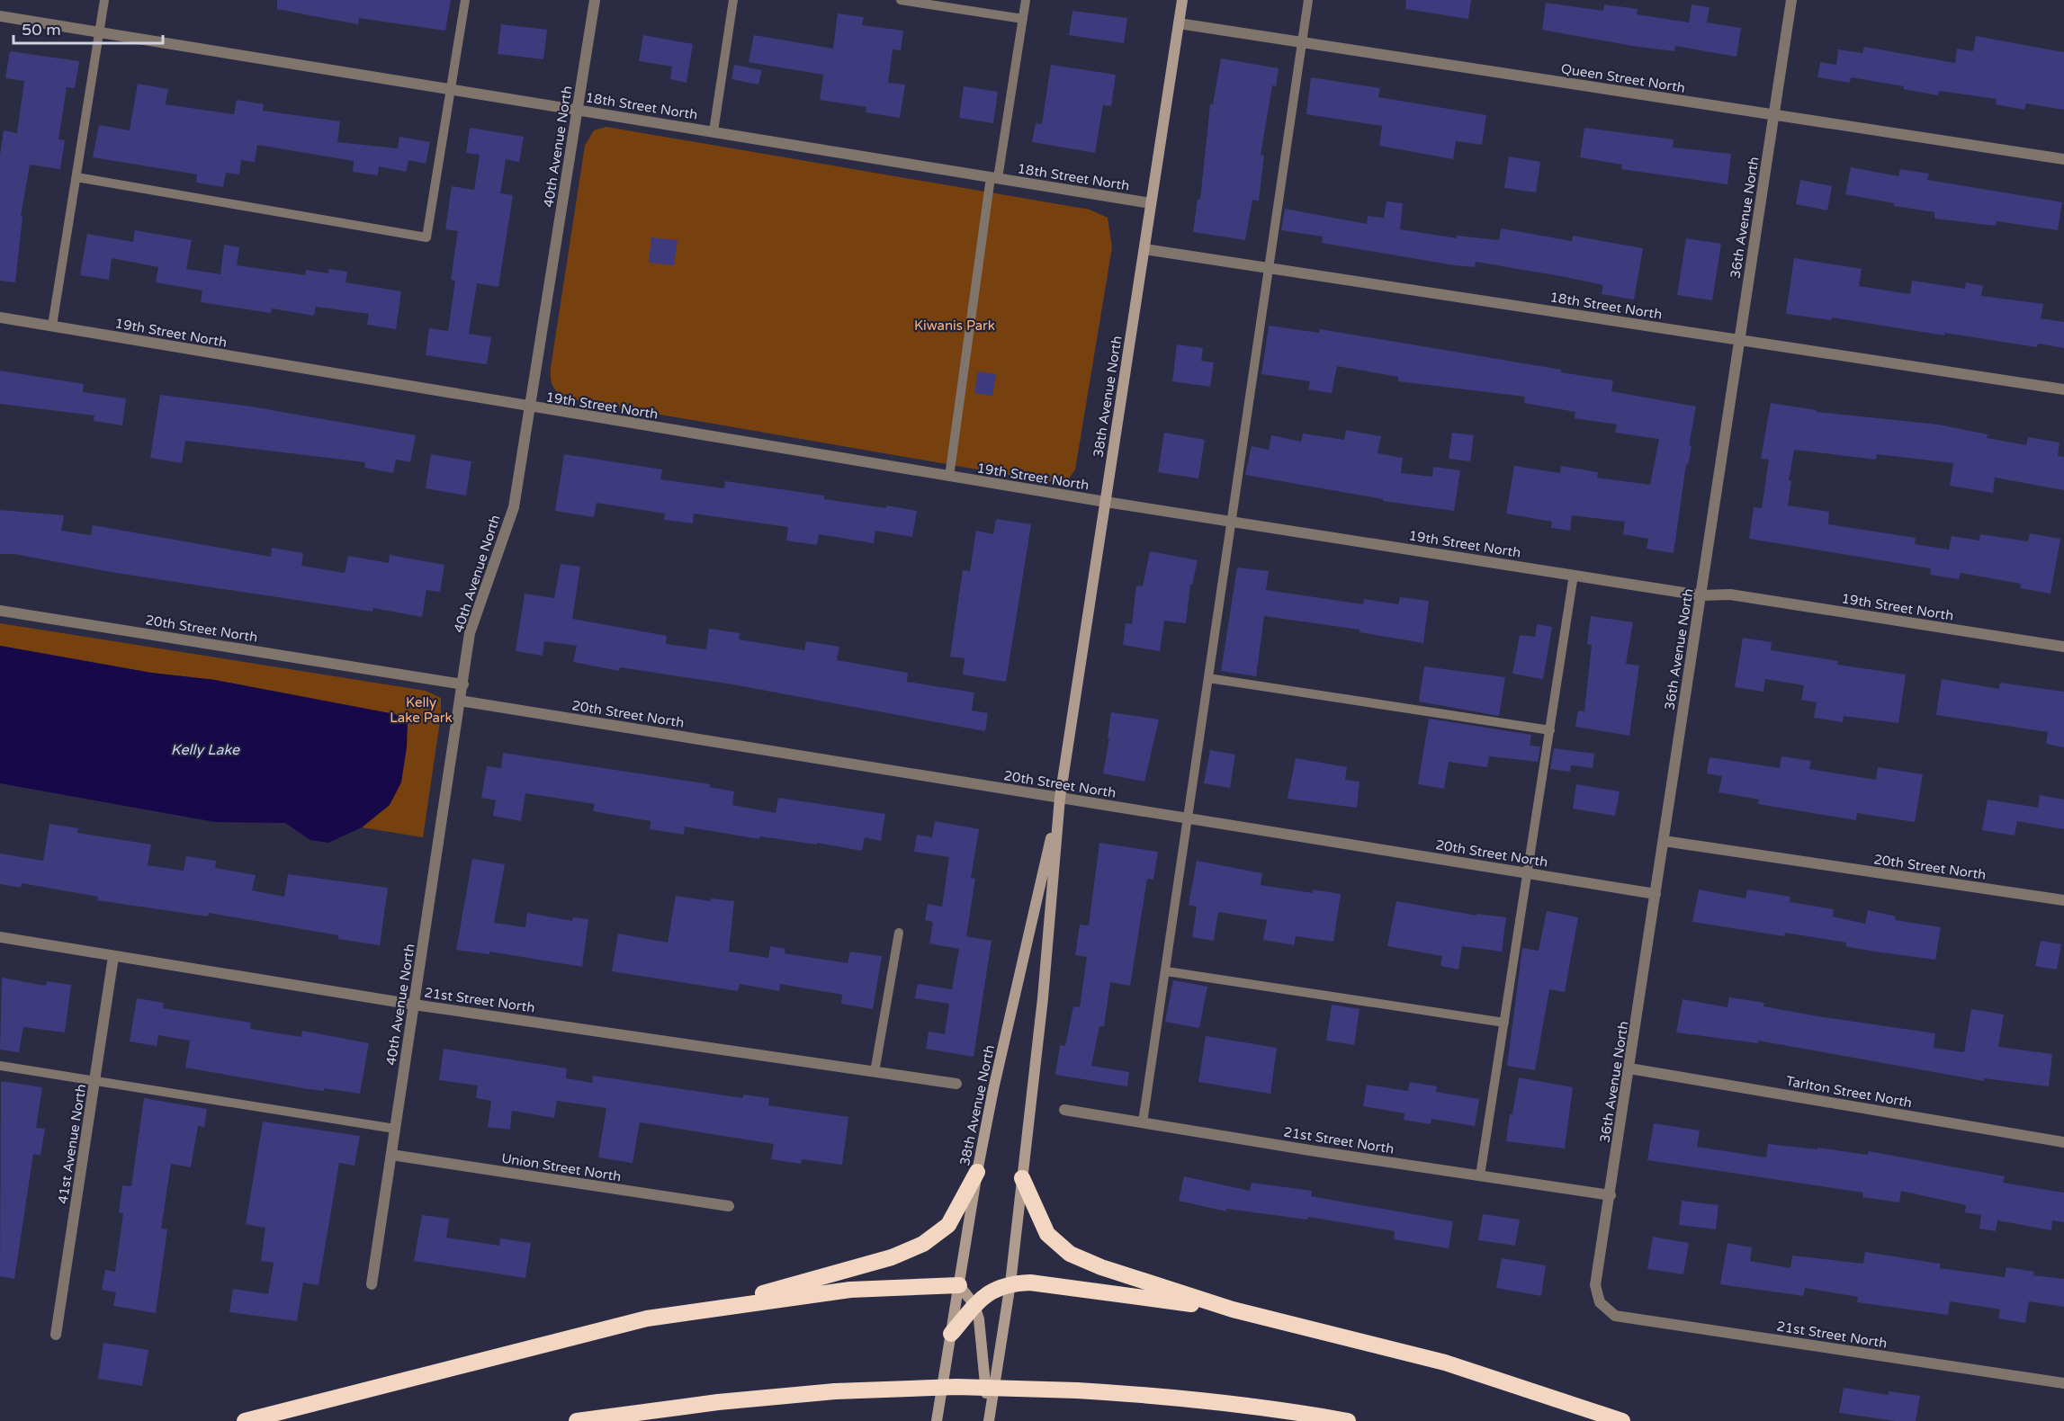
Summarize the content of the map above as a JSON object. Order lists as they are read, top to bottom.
{
  "streets": {
    "main road": ["38th Avenue North"],
    "street": [
      "Queen Street North",
      "18th Street North",
      "40th Avenue North",
      "36th Avenue North",
      "19th Street North",
      "20th Street North",
      "21st Street North",
      "Tarlton Street North",
      "41st Avenue North",
      "Union Street North"
    ]
  },
  "crossings": [
    ["Queen Street North", "36th Avenue North"],
    ["Queen Street North", "38th Avenue North"],
    ["18th Street North", "40th Avenue North"],
    ["18th Street North", "36th Avenue North"],
    ["18th Street North", "38th Avenue North"],
    ["40th Avenue North", "19th Street North"],
    ["40th Avenue North", "20th Street North"],
    ["40th Avenue North", "21st Street North"],
    ["40th Avenue North", "Union Street North"],
    ["36th Avenue North", "19th Street North"],
    ["36th Avenue North", "20th Street North"],
    ["36th Avenue North", "21st Street North"],
    ["36th Avenue North", "Tarlton Street North"],
    ["19th Street North", "38th Avenue North"],
    ["38th Avenue North", "20th Street North"],
    ["21st Street North", "41st Avenue North"]
  ],
  "water": ["Kelly Lake"],
  "parks": ["Kiwanis Park", "Kelly Lake Park"],
  "scale_bar": "50 m"
}
